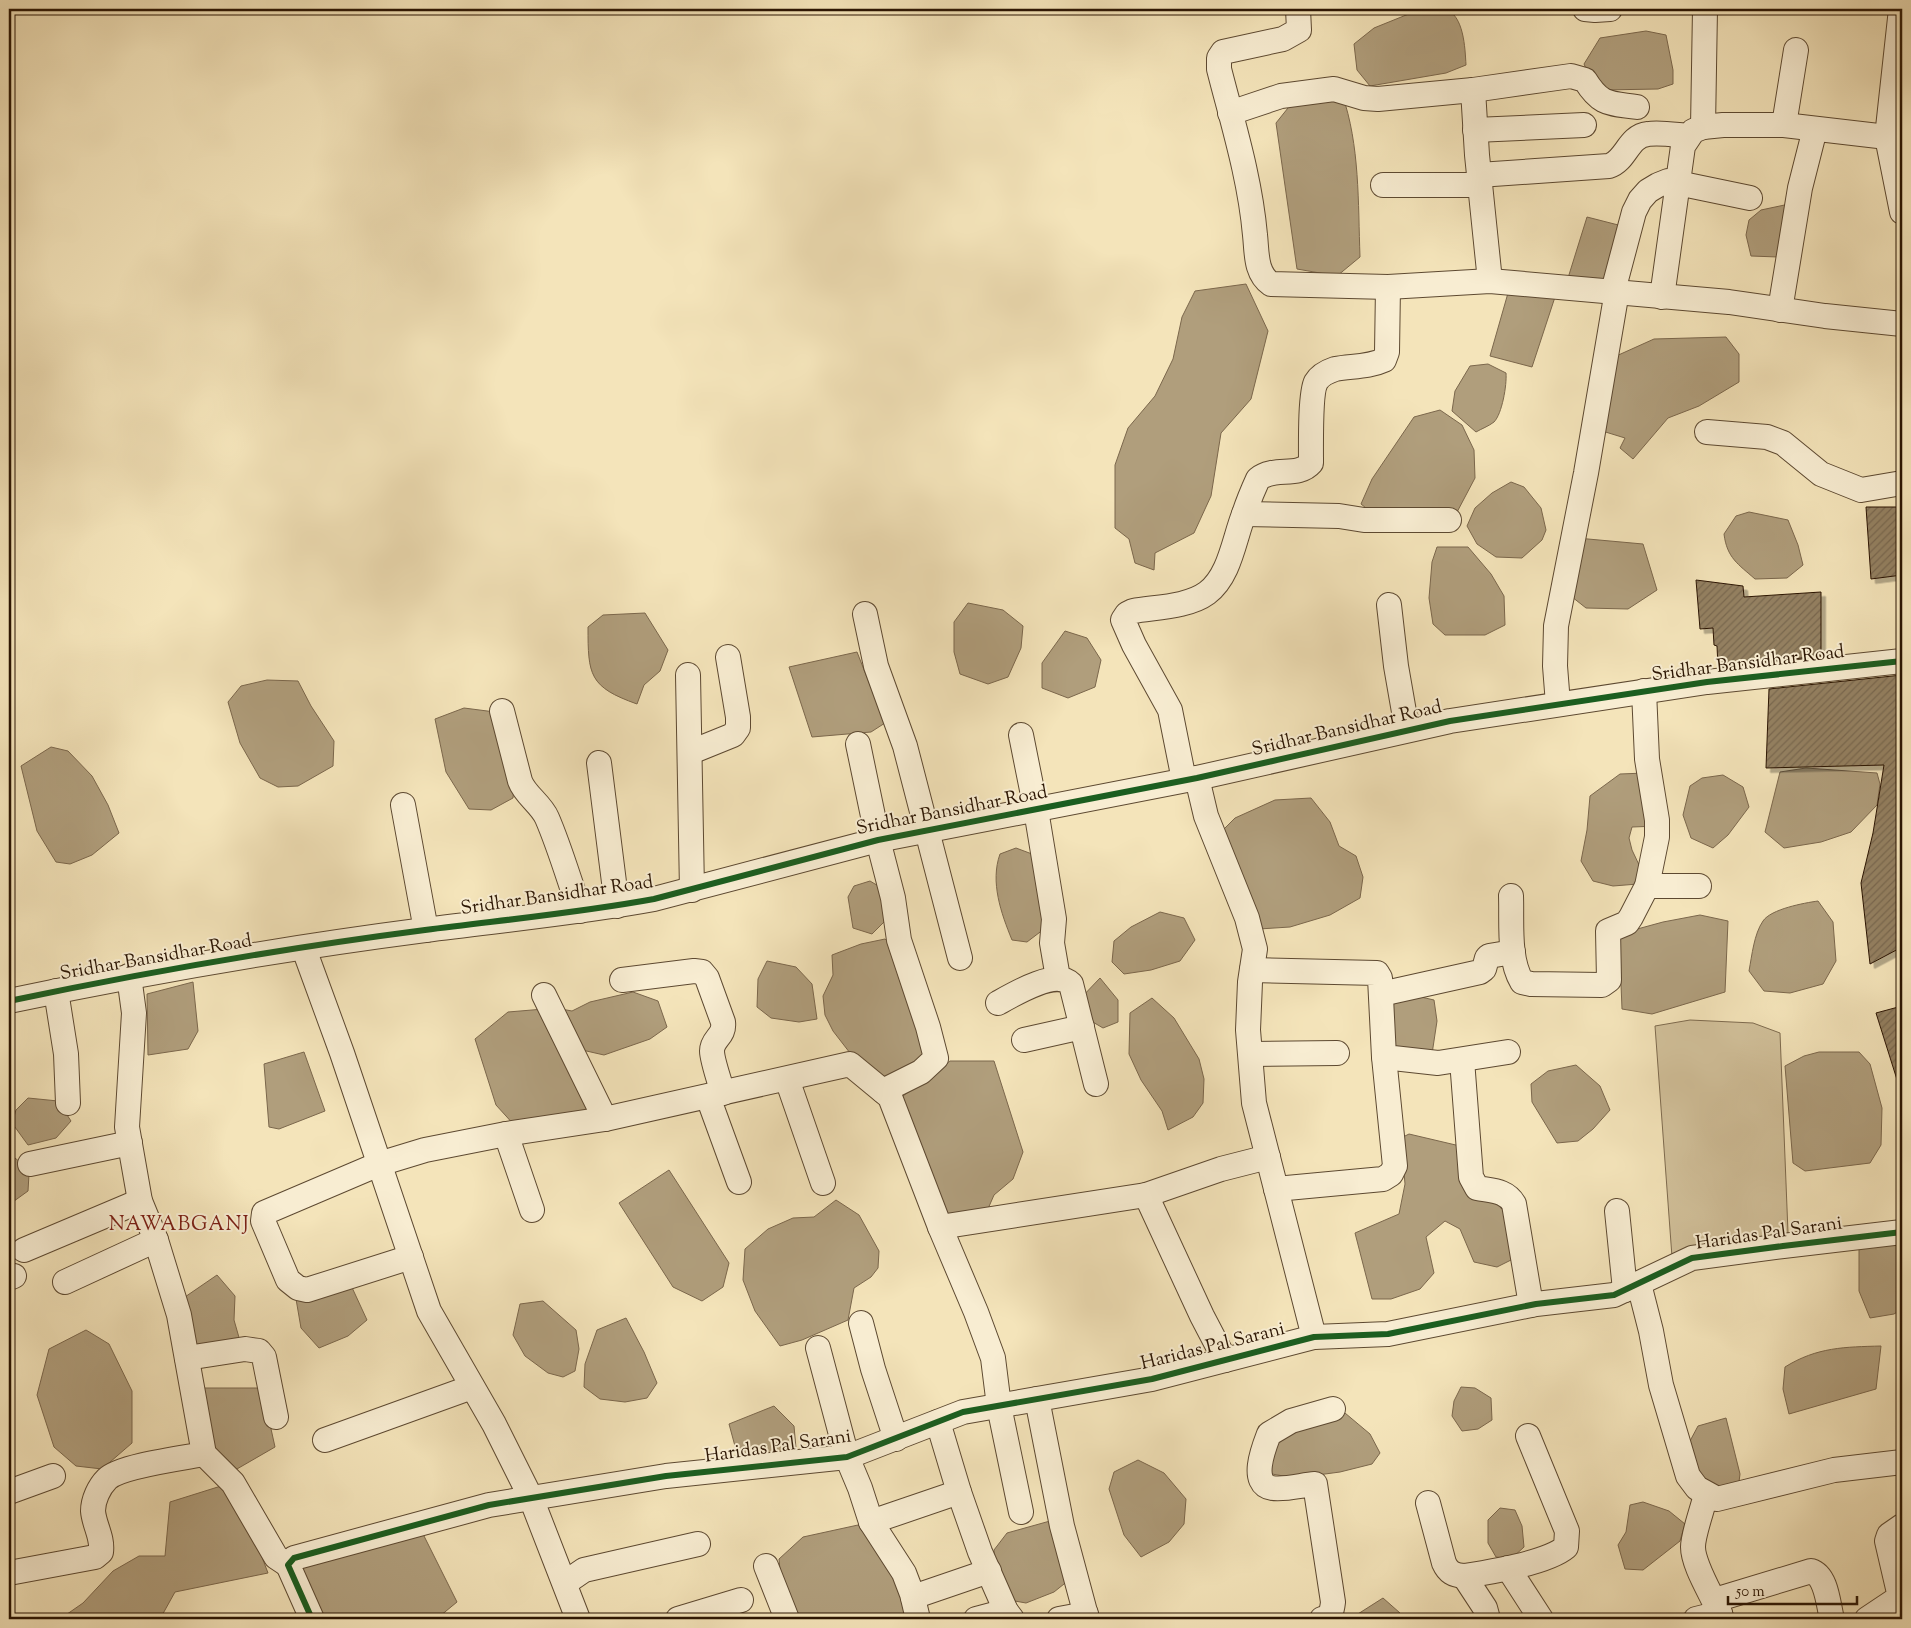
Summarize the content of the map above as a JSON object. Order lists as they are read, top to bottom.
{
  "streets": {
    "street": ["Sridhar Bansidhar Road", "Haridas Pal Sarani"]
  },
  "districts": ["NAWABGANJ"],
  "scale_bar": "50 m"
}
